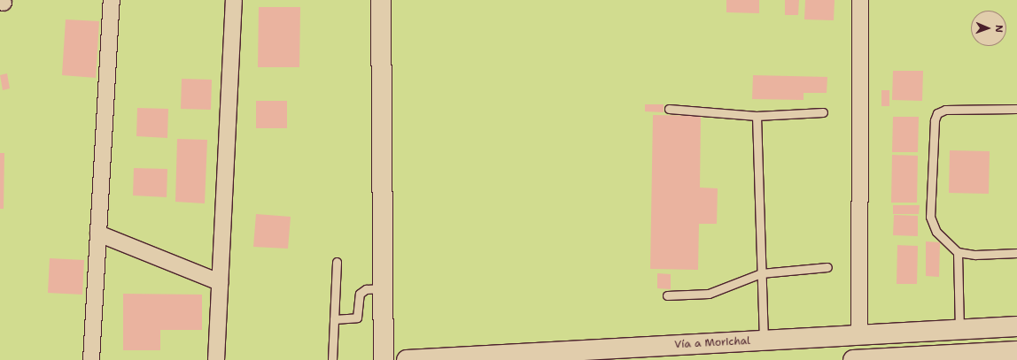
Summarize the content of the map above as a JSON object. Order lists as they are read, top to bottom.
{
  "streets": {
    "street": ["Vía a Morichal"]
  },
  "north": "right"
}
